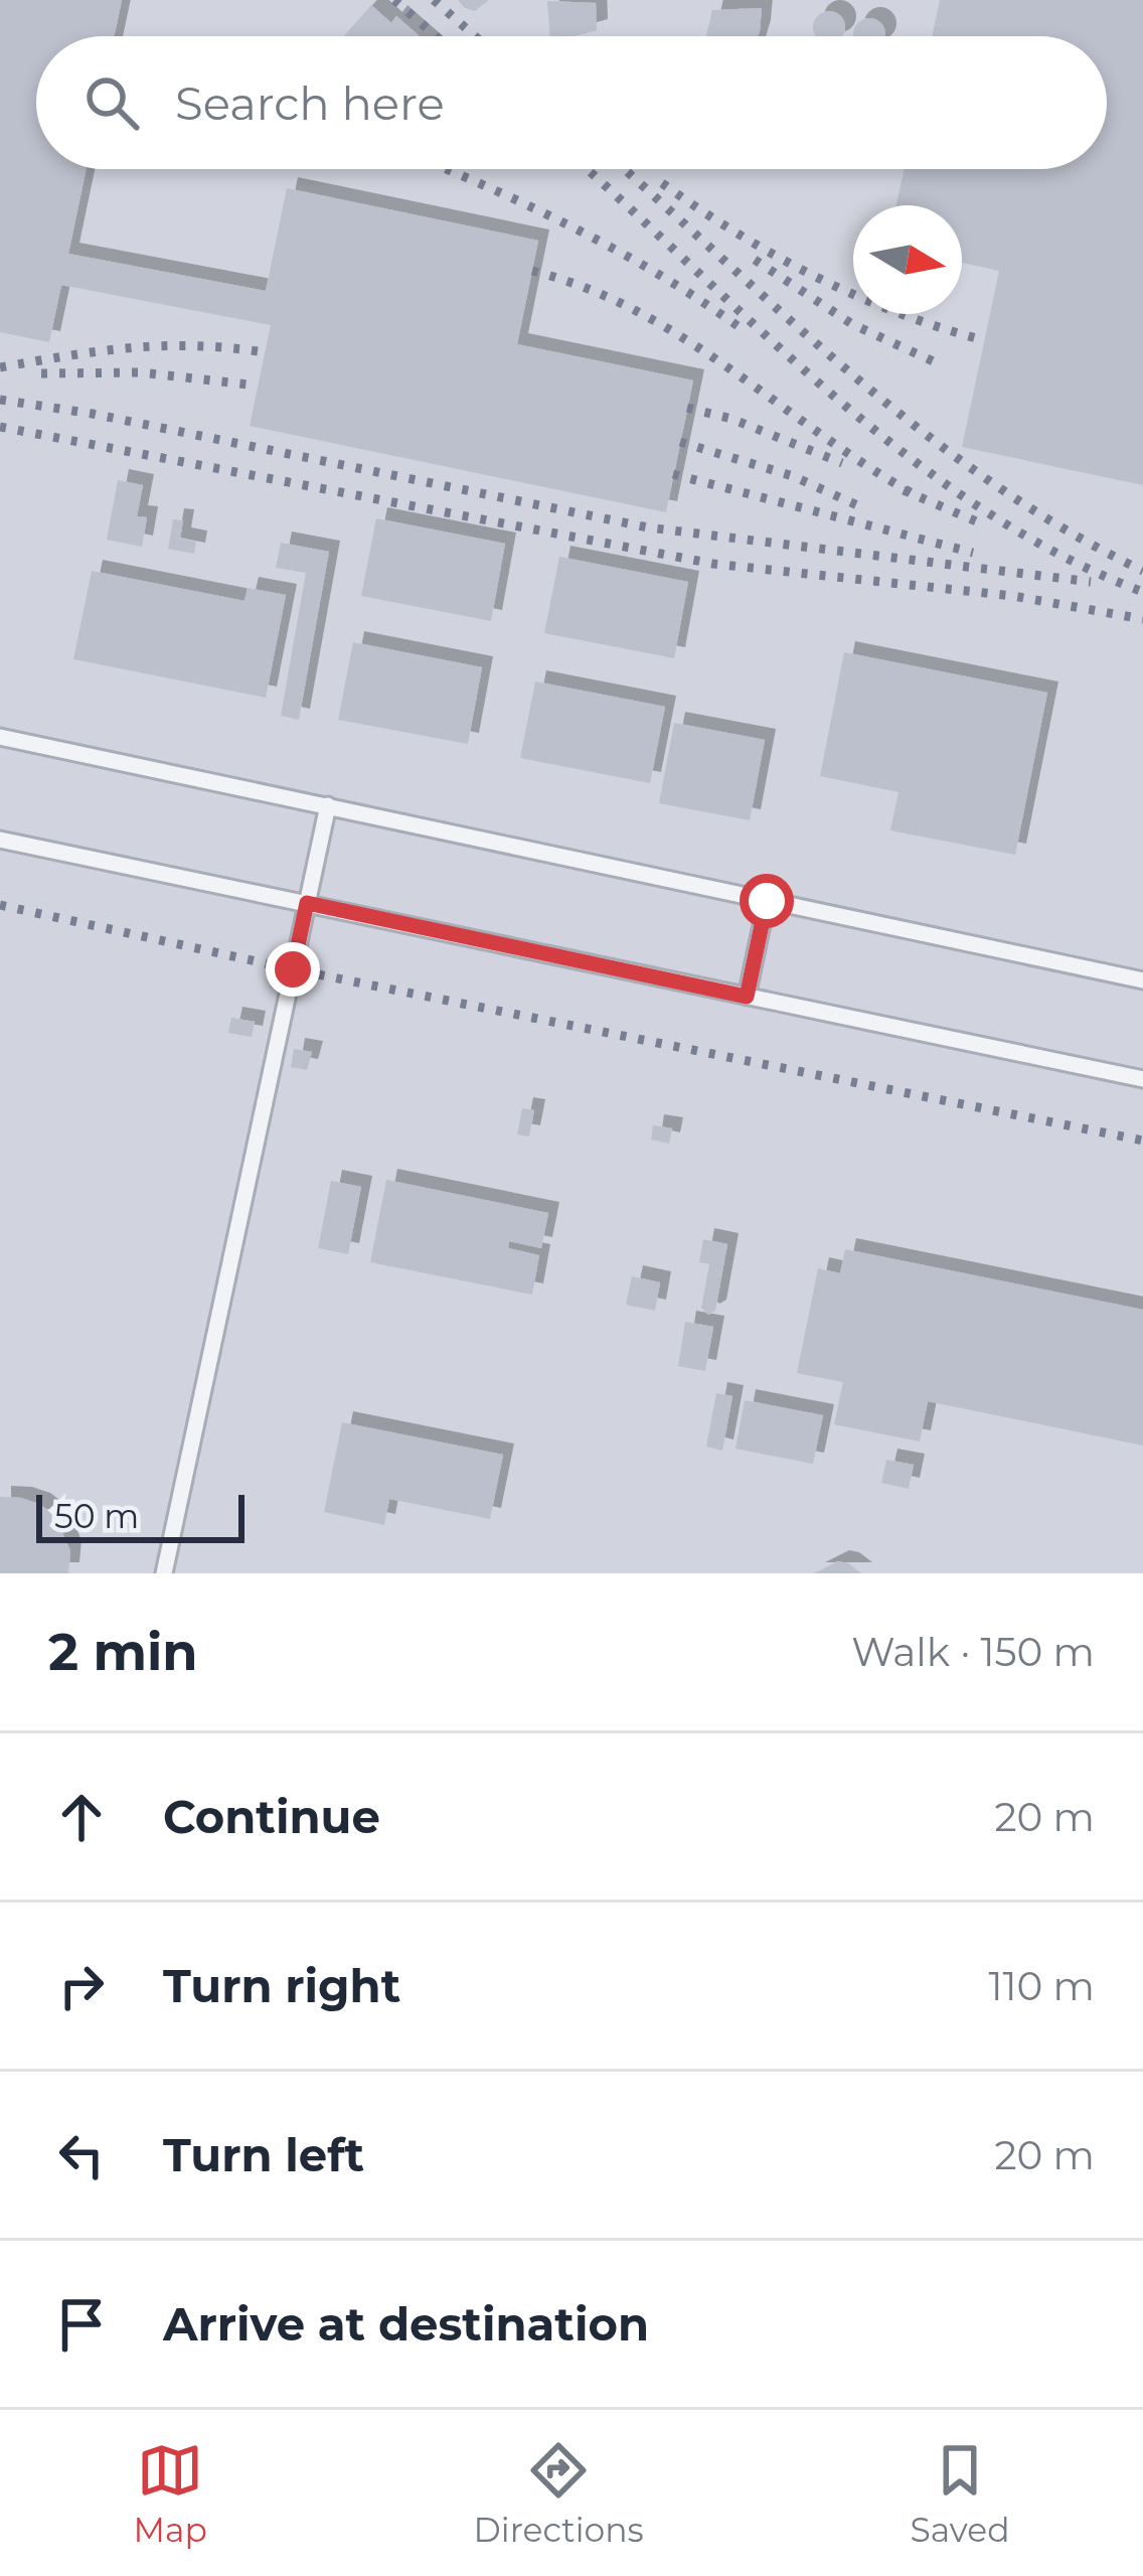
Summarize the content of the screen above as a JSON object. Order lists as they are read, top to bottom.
{
  "scale_bar": "50 m",
  "north": "right",
  "page": {
    "search": "Search here",
    "scale": "50 m",
    "heading": ["2 min", "Walk · 150 m"],
    "list": [
      ["Continue", "20 m"],
      ["Turn right", "110 m"],
      ["Turn left", "20 m"],
      "Arrive at destination"
    ],
    "nav": ["Map", "Directions", "Saved"]
  }
}
